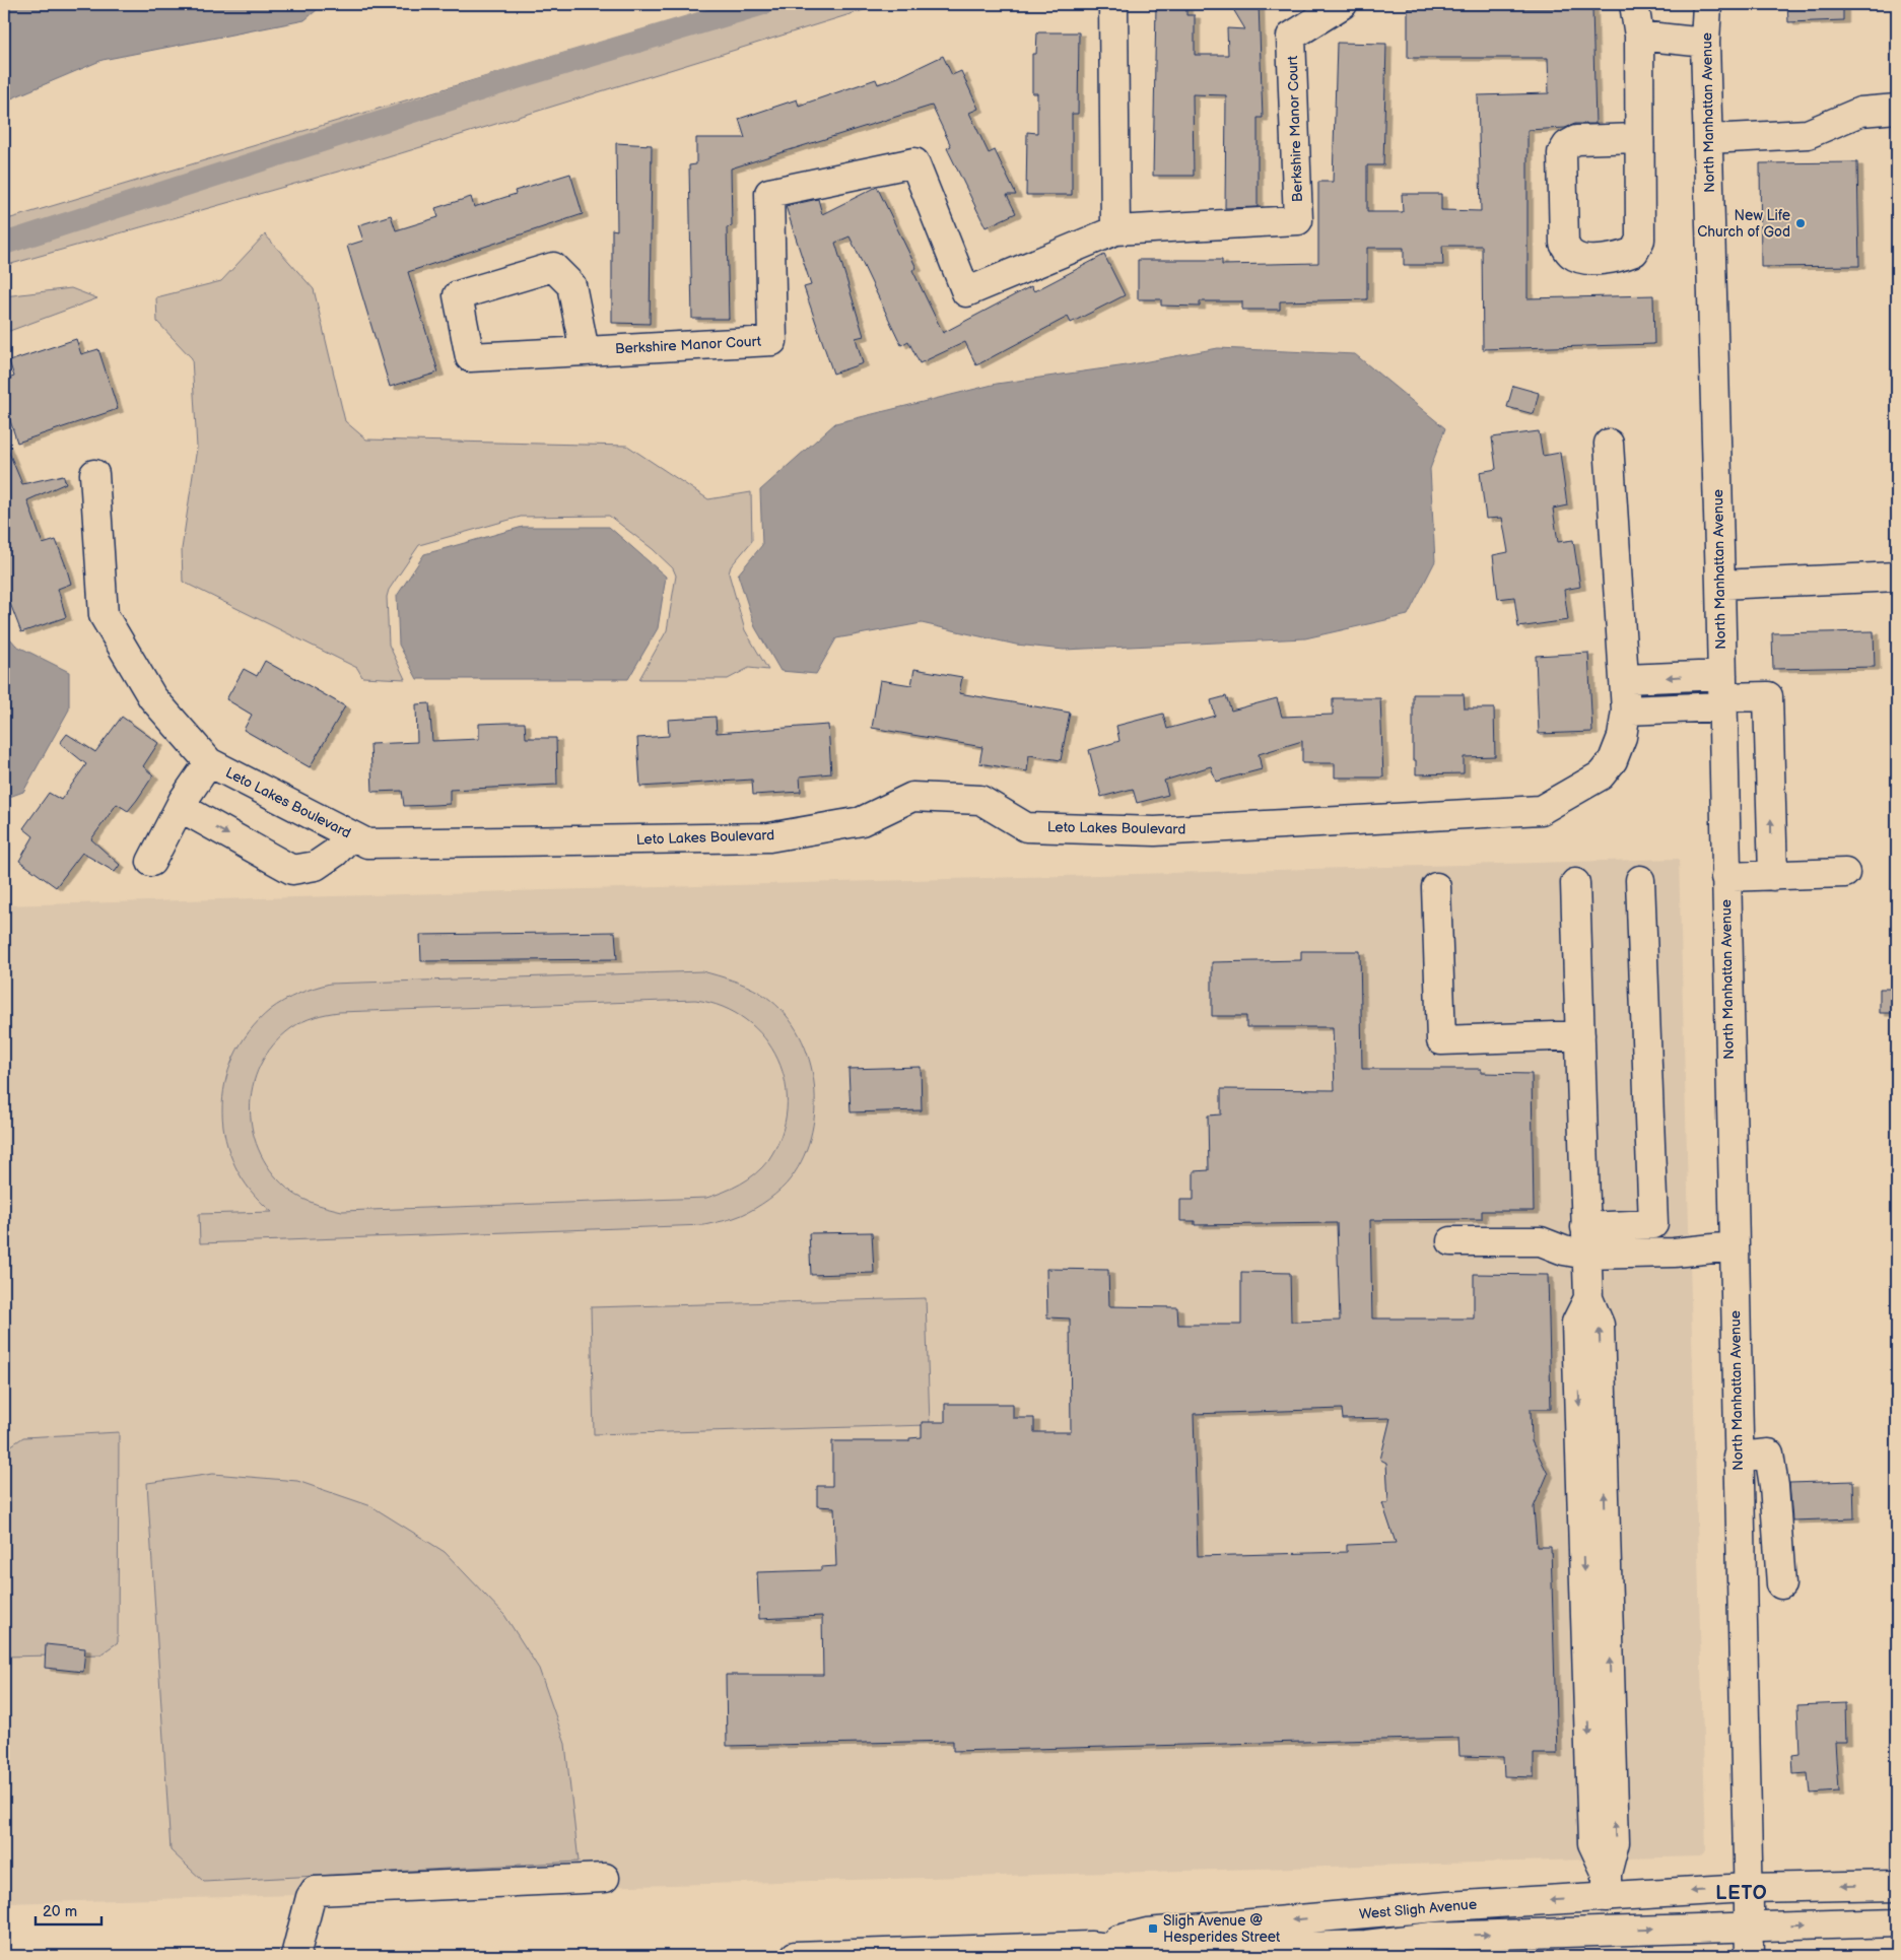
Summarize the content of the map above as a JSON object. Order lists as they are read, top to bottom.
{
  "streets": {
    "street": [
      "North Manhattan Avenue",
      "Berkshire Manor Court",
      "Leto Lakes Boulevard",
      "West Sligh Avenue"
    ]
  },
  "crossings": [
    ["North Manhattan Avenue", "West Sligh Avenue"]
  ],
  "districts": ["LETO"],
  "places": {
    "other": ["New Life Church of God"],
    "transit": ["Sligh Avenue @ Hesperides Street"]
  },
  "scale_bar": "20 m"
}
